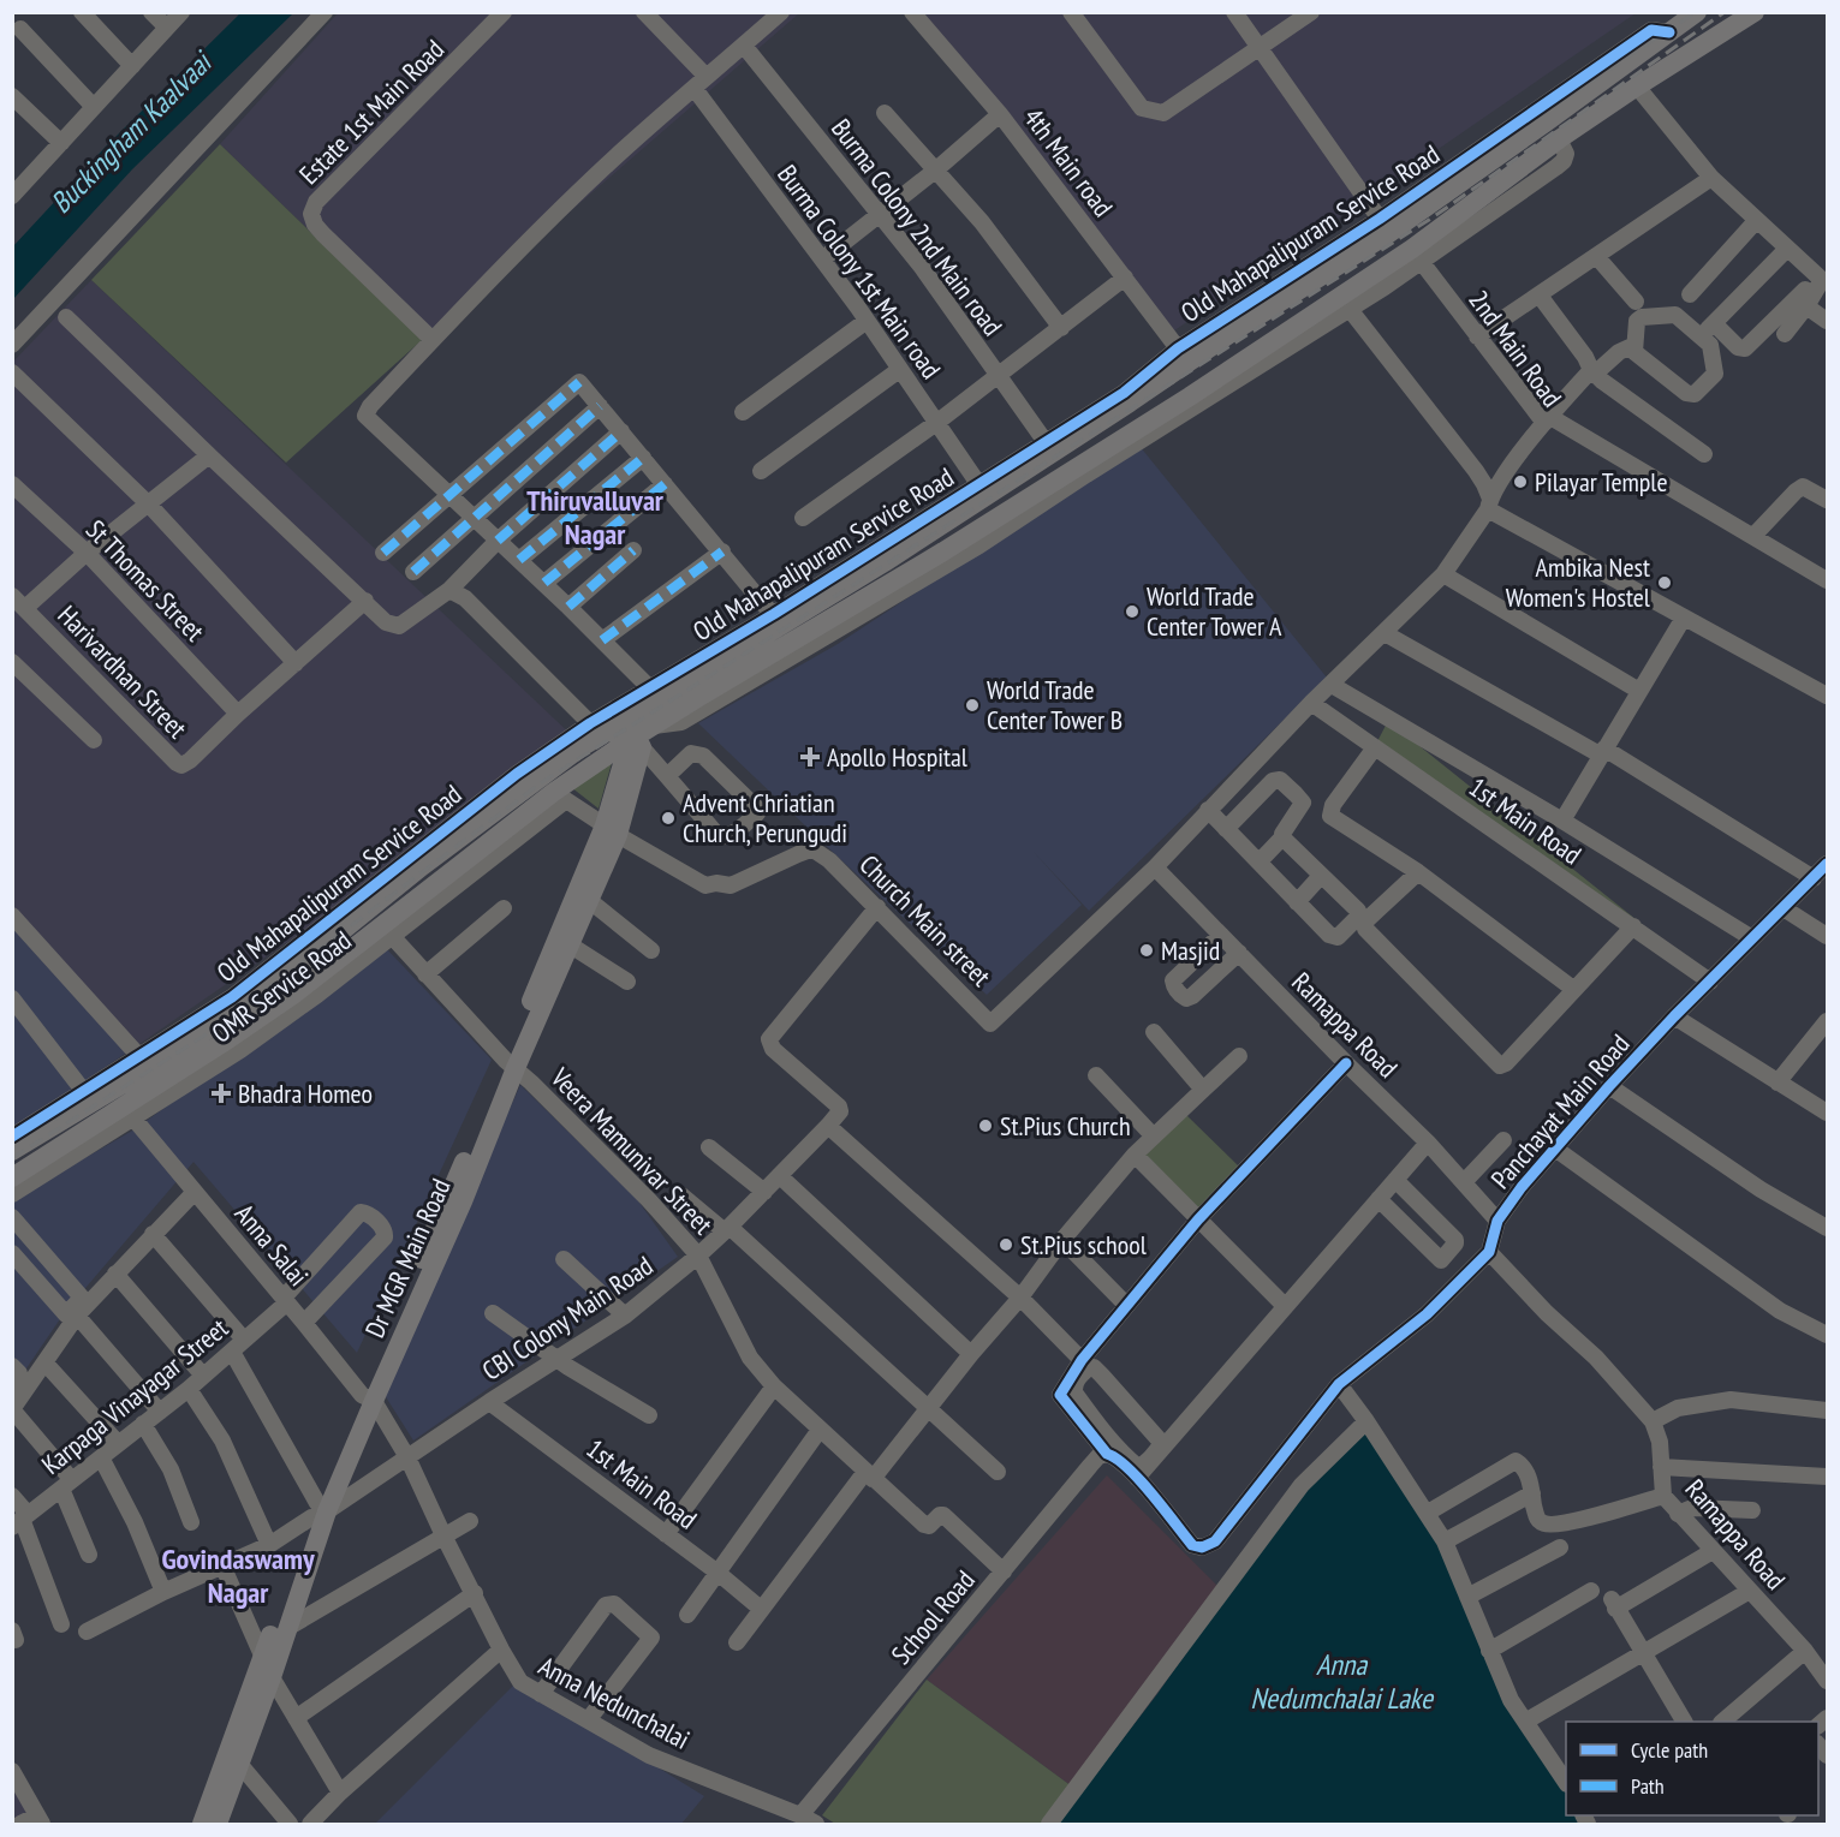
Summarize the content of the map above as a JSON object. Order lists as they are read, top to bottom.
{
  "streets": {
    "main road": ["Dr MGR Main Road"],
    "street": [
      "Estate 1st Main Road",
      "4th Main road",
      "Burma Colony 2nd Main road",
      "Old Mahapalipuram Service Road",
      "Burma Colony 1st Main road",
      "2nd Main Road",
      "St Thomas Street",
      "Harivardhan Street",
      "1st Main Road",
      "Church Main street",
      "OMR Service Road",
      "Ramappa Road",
      "Panchayat Main Road",
      "Veera Mamunivar Street",
      "Anna Salai",
      "CBI Colony Main Road",
      "Karpaga Vinayagar Street",
      "School Road",
      "Anna Nedunchalai"
    ]
  },
  "crossings": [
    ["4th Main road", "Old Mahapalipuram Service Road"],
    ["Burma Colony 2nd Main road", "Old Mahapalipuram Service Road"],
    ["Old Mahapalipuram Service Road", "Burma Colony 1st Main road"],
    ["2nd Main Road", "1st Main Road"],
    ["2nd Main Road", "Church Main street"],
    ["2nd Main Road", "Ramappa Road"],
    ["St Thomas Street", "Harivardhan Street"],
    ["1st Main Road", "Panchayat Main Road"],
    ["1st Main Road", "CBI Colony Main Road"],
    ["Church Main street", "OMR Service Road"],
    ["Church Main street", "Ramappa Road"],
    ["Church Main street", "Dr MGR Main Road"],
    ["OMR Service Road", "Veera Mamunivar Street"],
    ["OMR Service Road", "Anna Salai"],
    ["Ramappa Road", "Panchayat Main Road"],
    ["Panchayat Main Road", "School Road"],
    ["Veera Mamunivar Street", "Dr MGR Main Road"],
    ["Veera Mamunivar Street", "CBI Colony Main Road"],
    ["Veera Mamunivar Street", "School Road"],
    ["Anna Salai", "Dr MGR Main Road"],
    ["Anna Salai", "Karpaga Vinayagar Street"],
    ["Anna Salai", "Anna Nedunchalai"],
    ["Dr MGR Main Road", "CBI Colony Main Road"],
    ["Dr MGR Main Road", "Anna Nedunchalai"],
    ["CBI Colony Main Road", "Anna Nedunchalai"],
    ["School Road", "Anna Nedunchalai"]
  ],
  "districts": ["Thiruvalluvar Nagar", "Govindaswamy Nagar"],
  "water": ["Buckingham Kaalvaai", "Anna Nedumchalai Lake"],
  "places": {
    "other": [
      "Pilayar Temple",
      "Ambika Nest Women's Hostel",
      "World Trade Center Tower A",
      "World Trade Center Tower B",
      "Advent Chriatian Church, Perungudi",
      "Masjid",
      "St.Pius Church",
      "St.Pius school"
    ],
    "health": ["Apollo Hospital", "Bhadra Homeo"]
  },
  "legend": ["Cycle path", "Path"]
}
